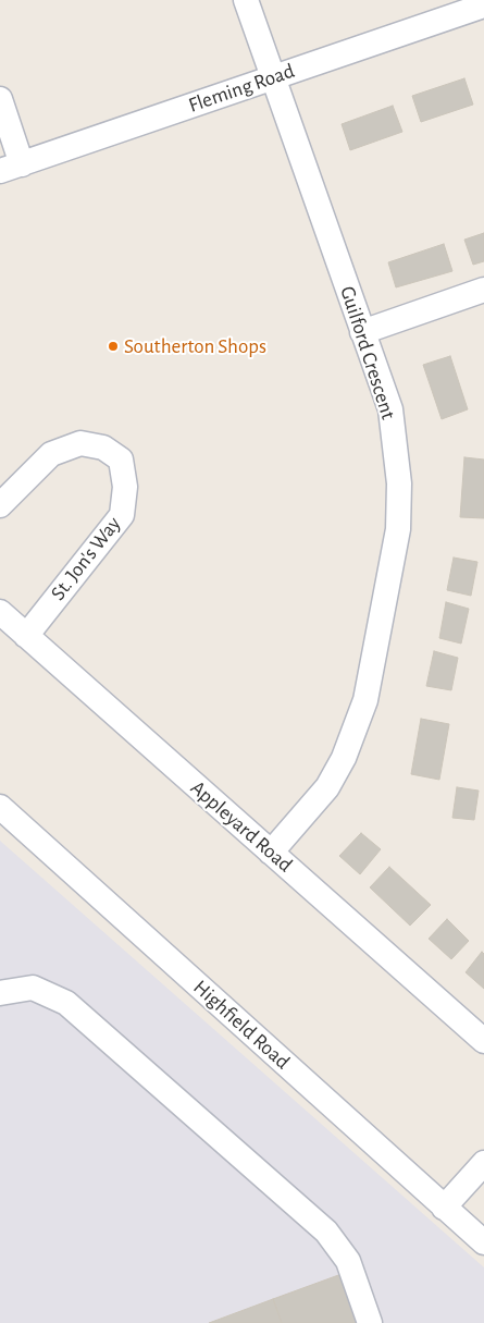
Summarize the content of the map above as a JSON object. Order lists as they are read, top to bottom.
{
  "streets": {
    "street": [
      "Fleming Road",
      "Guilford Crescent",
      "St. Jon's Way",
      "Appleyard Road",
      "Highfield Road"
    ]
  },
  "crossings": [
    ["Fleming Road", "Guilford Crescent"],
    ["Guilford Crescent", "Appleyard Road"],
    ["St. Jon's Way", "Appleyard Road"]
  ],
  "places": ["Southerton Shops"]
}
